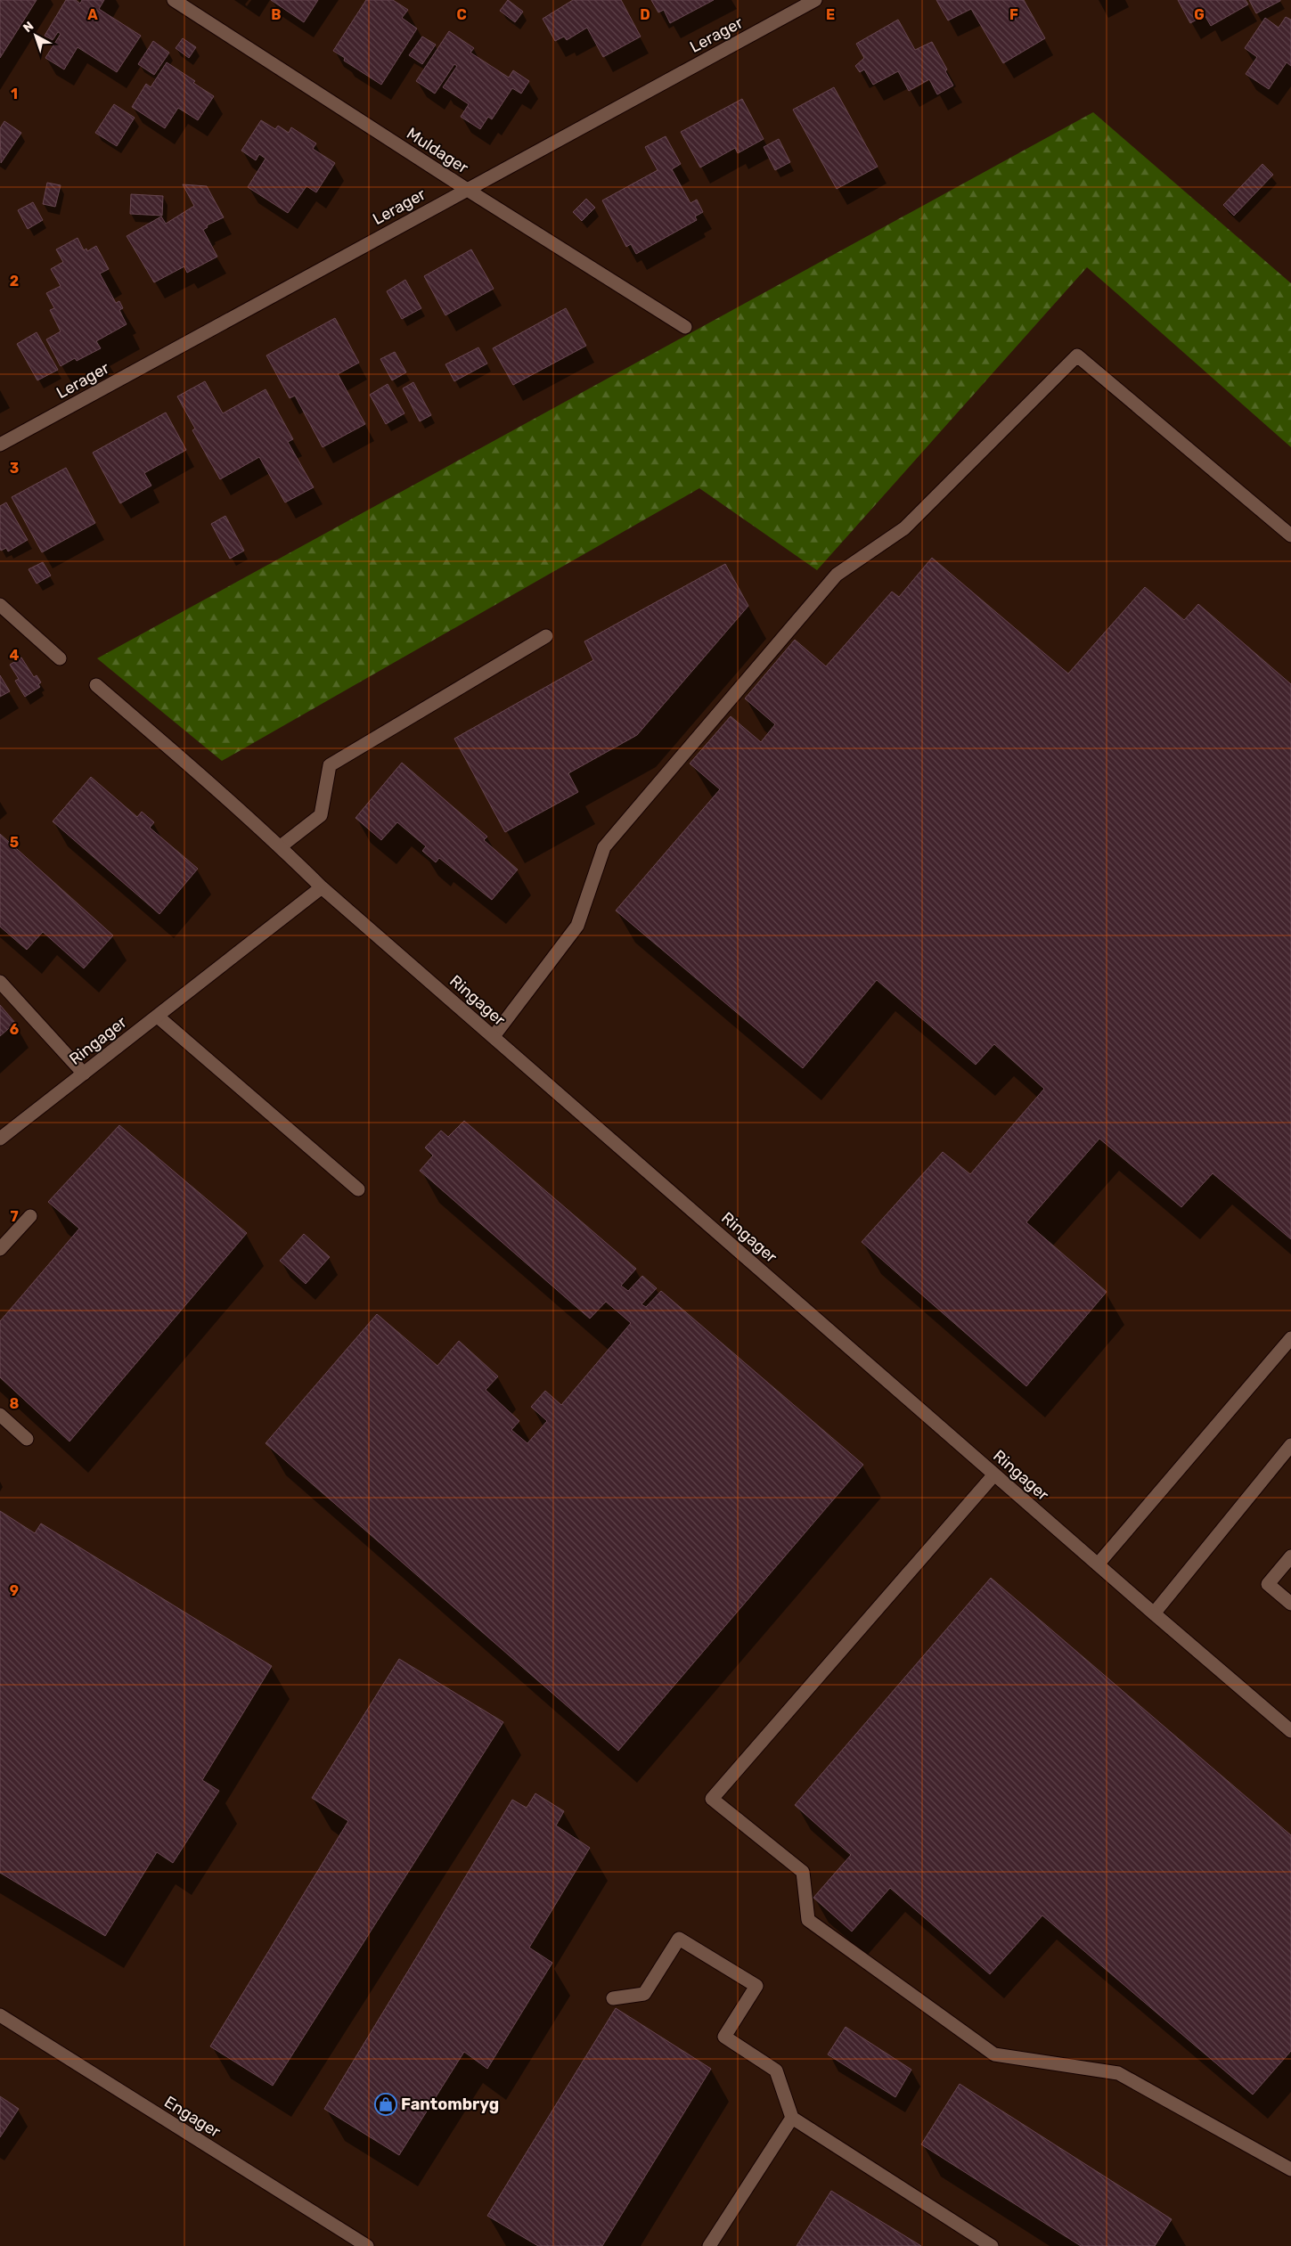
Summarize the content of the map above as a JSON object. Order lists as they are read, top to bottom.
{
  "streets": {
    "street": [
      "Lerager",
      "Muldager",
      "Ringager",
      "Engager"
    ]
  },
  "crossings": [
    ["Lerager", "Muldager"]
  ],
  "places": {
    "shop": ["Fantombryg"]
  },
  "north": "top left",
  "grid": {
    "columns": [
      "A",
      "B",
      "C",
      "D",
      "E",
      "F",
      "G"
    ],
    "rows": [
      "1",
      "2",
      "3",
      "4",
      "5",
      "6",
      "7",
      "8",
      "9"
    ]
  }
}
